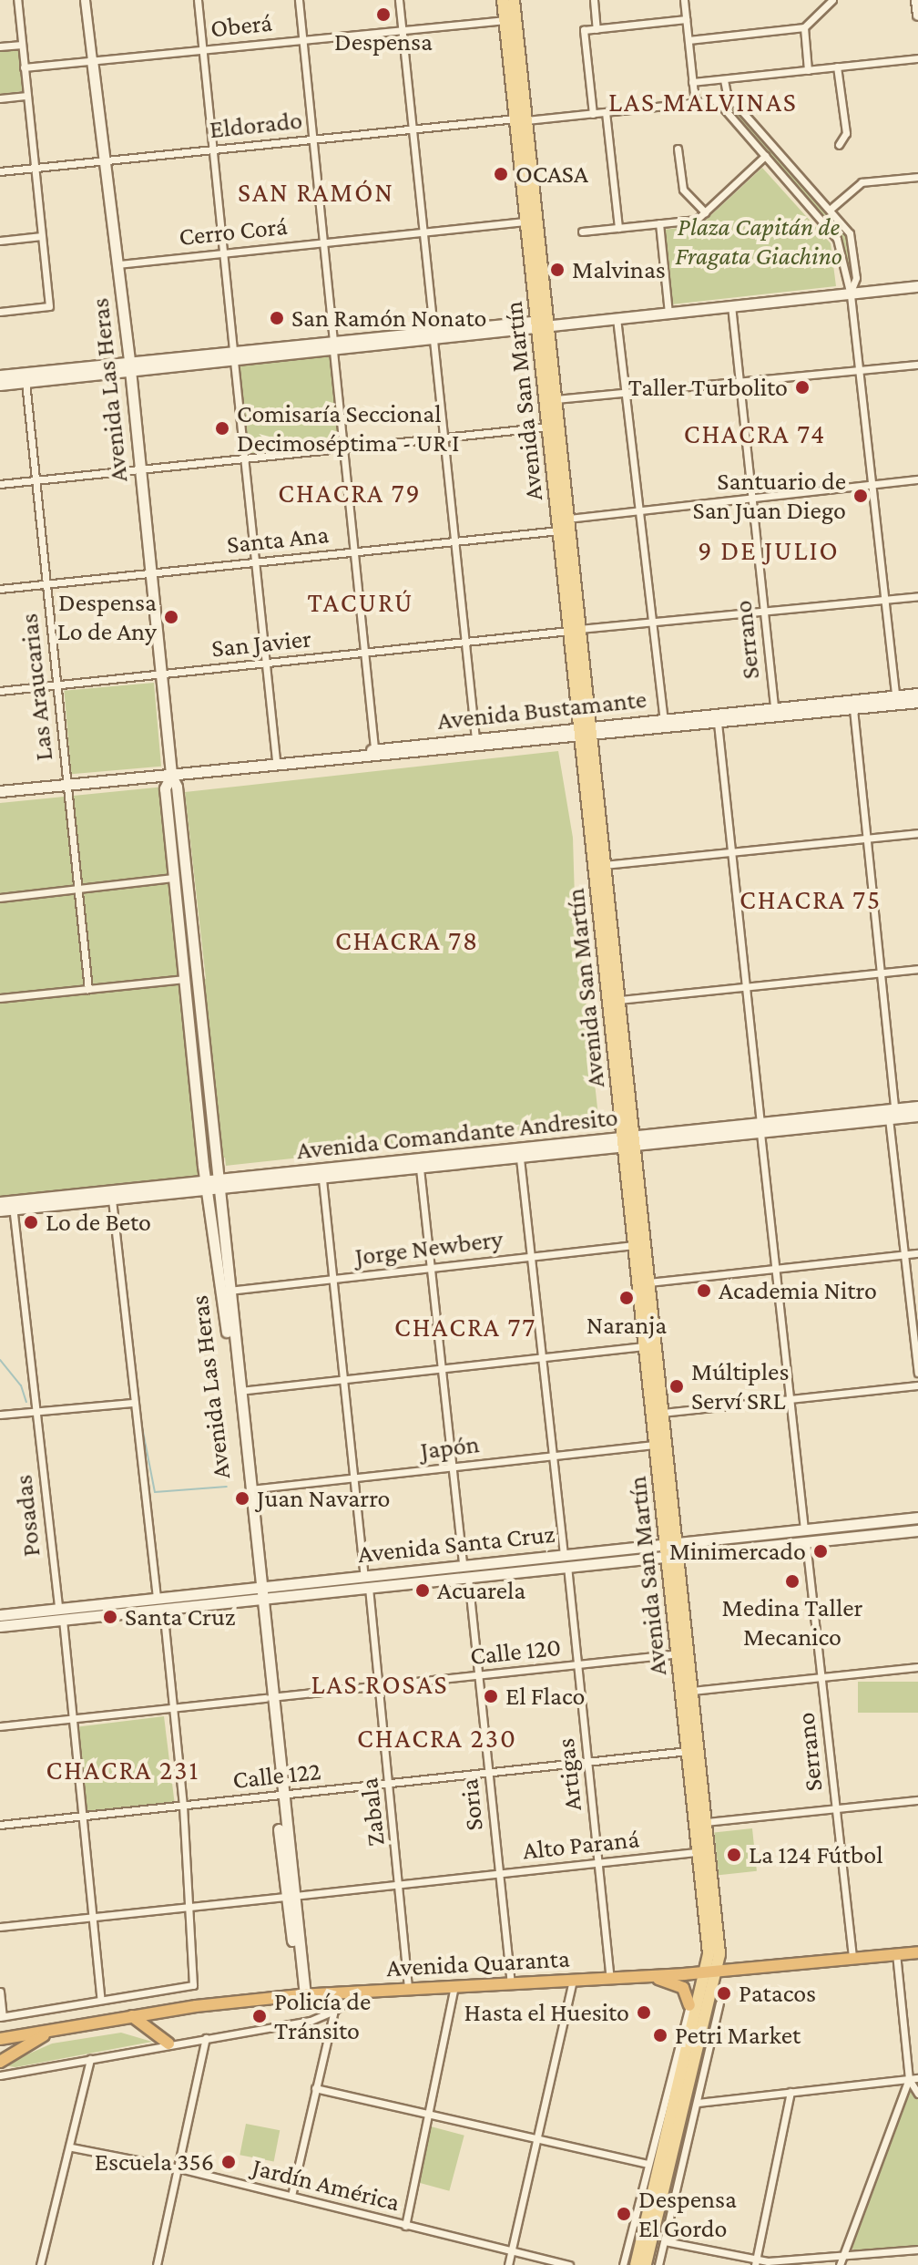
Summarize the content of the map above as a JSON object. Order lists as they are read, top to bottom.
{
  "streets": {
    "highway": ["Avenida Quaranta"],
    "main road": [
      "Avenida Las Heras",
      "Avenida San Martín",
      "Avenida Bustamante",
      "Avenida Comandante Andresito",
      "Avenida Santa Cruz"
    ],
    "street": [
      "Oberá",
      "Eldorado",
      "Cerro Corá",
      "Santa Ana",
      "Serrano",
      "San Javier",
      "Las Araucarias",
      "Jorge Newbery",
      "Japón",
      "Posadas",
      "Calle 120",
      "Artigas",
      "Calle 122",
      "Soria",
      "Zabala",
      "Alto Paraná",
      "Jardín América"
    ]
  },
  "crossings": [
    ["Oberá", "Avenida Las Heras"],
    ["Oberá", "Avenida San Martín"],
    ["Eldorado", "Avenida Las Heras"],
    ["Eldorado", "Avenida San Martín"],
    ["Cerro Corá", "Avenida Las Heras"],
    ["Cerro Corá", "Avenida San Martín"],
    ["Avenida Las Heras", "Santa Ana"],
    ["Avenida Las Heras", "San Javier"],
    ["Avenida Las Heras", "Avenida Bustamante"],
    ["Avenida Las Heras", "Avenida Comandante Andresito"],
    ["Avenida Las Heras", "Jorge Newbery"],
    ["Avenida Las Heras", "Japón"],
    ["Avenida Las Heras", "Avenida Santa Cruz"],
    ["Avenida Las Heras", "Calle 120"],
    ["Avenida Las Heras", "Calle 122"],
    ["Avenida Las Heras", "Alto Paraná"],
    ["Avenida Las Heras", "Avenida Quaranta"],
    ["Avenida San Martín", "Santa Ana"],
    ["Avenida San Martín", "San Javier"],
    ["Avenida San Martín", "Avenida Bustamante"],
    ["Avenida San Martín", "Avenida Comandante Andresito"],
    ["Avenida San Martín", "Jorge Newbery"],
    ["Avenida San Martín", "Japón"],
    ["Avenida San Martín", "Avenida Santa Cruz"],
    ["Avenida San Martín", "Calle 120"],
    ["Avenida San Martín", "Calle 122"],
    ["Avenida San Martín", "Alto Paraná"],
    ["Avenida San Martín", "Avenida Quaranta"],
    ["Santa Ana", "Las Araucarias"],
    ["Serrano", "San Javier"],
    ["Serrano", "Avenida Bustamante"],
    ["Serrano", "Avenida Santa Cruz"],
    ["Serrano", "Avenida Quaranta"],
    ["San Javier", "Las Araucarias"],
    ["Las Araucarias", "Avenida Bustamante"],
    ["Avenida Comandante Andresito", "Posadas"],
    ["Avenida Comandante Andresito", "Artigas"],
    ["Jorge Newbery", "Artigas"],
    ["Japón", "Artigas"],
    ["Posadas", "Avenida Santa Cruz"],
    ["Posadas", "Calle 120"],
    ["Posadas", "Calle 122"],
    ["Posadas", "Alto Paraná"],
    ["Avenida Santa Cruz", "Artigas"],
    ["Avenida Santa Cruz", "Soria"],
    ["Avenida Santa Cruz", "Zabala"],
    ["Calle 120", "Artigas"],
    ["Calle 120", "Soria"],
    ["Calle 120", "Zabala"],
    ["Artigas", "Calle 122"],
    ["Artigas", "Alto Paraná"],
    ["Artigas", "Avenida Quaranta"],
    ["Calle 122", "Soria"],
    ["Calle 122", "Zabala"],
    ["Soria", "Alto Paraná"],
    ["Soria", "Avenida Quaranta"],
    ["Zabala", "Alto Paraná"],
    ["Zabala", "Avenida Quaranta"]
  ],
  "districts": [
    "LAS MALVINAS",
    "SAN RAMÓN",
    "CHACRA 74",
    "CHACRA 79",
    "9 DE JULIO",
    "TACURÚ",
    "CHACRA 75",
    "CHACRA 78",
    "CHACRA 77",
    "LAS ROSAS",
    "CHACRA 230",
    "CHACRA 231"
  ],
  "parks": ["Plaza Capitán de Fragata Giachino"],
  "places": [
    "Despensa",
    "OCASA",
    "Malvinas",
    "San Ramón Nonato",
    "Taller Turbolito",
    "Comisaría Seccional Decimoséptima - UR I",
    "Santuario de San Juan Diego",
    "Despensa Lo de Any",
    "Lo de Beto",
    "Academia Nitro",
    "Naranja",
    "Múltiples Serví SRL",
    "Juan Navarro",
    "Minimercado",
    "Medina Taller Mecanico",
    "Acuarela",
    "Santa Cruz",
    "El Flaco",
    "La 124 Fútbol",
    "Patacos",
    "Hasta el Huesito",
    "Policía de Tránsito",
    "Petri Market",
    "Escuela 356",
    "Despensa El Gordo"
  ]
}
